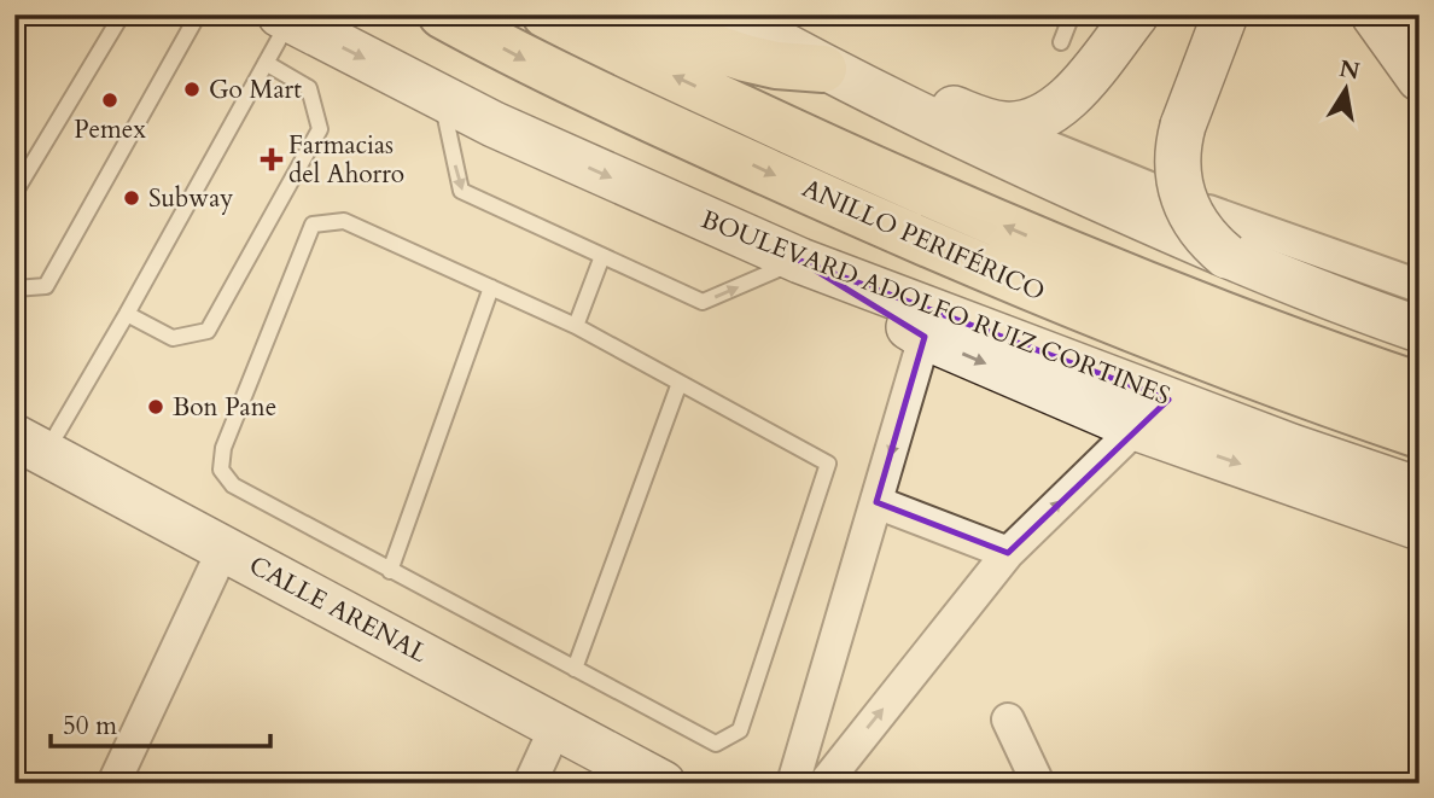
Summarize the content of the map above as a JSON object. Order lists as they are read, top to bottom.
{
  "streets": {
    "highway": ["ANILLO PERIFÉRICO"],
    "main road": ["BOULEVARD ADOLFO RUIZ CORTINES", "CALLE ARENAL"]
  },
  "places": {
    "other": [
      "Go Mart",
      "Pemex",
      "Subway",
      "Bon Pane"
    ],
    "health": ["Farmacias del Ahorro"]
  },
  "scale_bar": "50 m",
  "north": "top"
}
